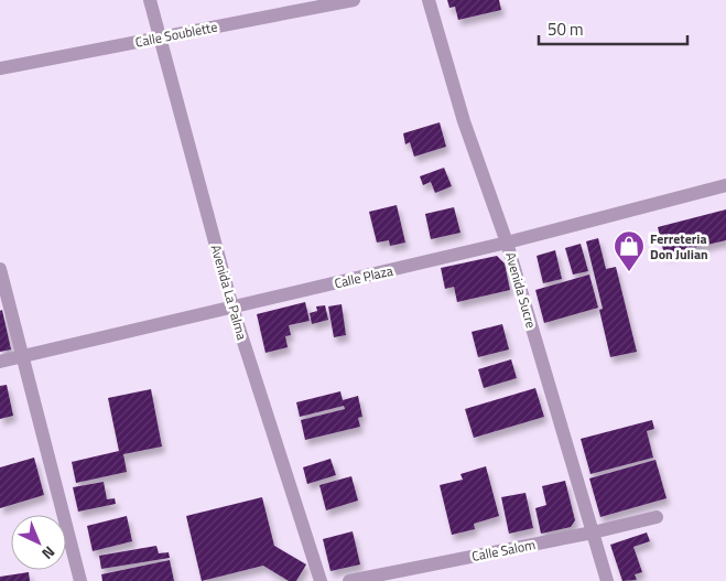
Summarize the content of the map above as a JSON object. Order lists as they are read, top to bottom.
{
  "streets": {
    "street": [
      "Calle Soublette",
      "Calle Plaza",
      "Avenida Sucre",
      "Avenida La Palma",
      "Calle Salom"
    ]
  },
  "crossings": [
    ["Calle Soublette", "Avenida La Palma"],
    ["Calle Plaza", "Avenida Sucre"],
    ["Calle Plaza", "Avenida La Palma"],
    ["Avenida Sucre", "Calle Salom"]
  ],
  "places": {
    "shop": ["Ferreteria Don Julian"]
  },
  "scale_bar": "50 m",
  "north": "bottom right"
}
